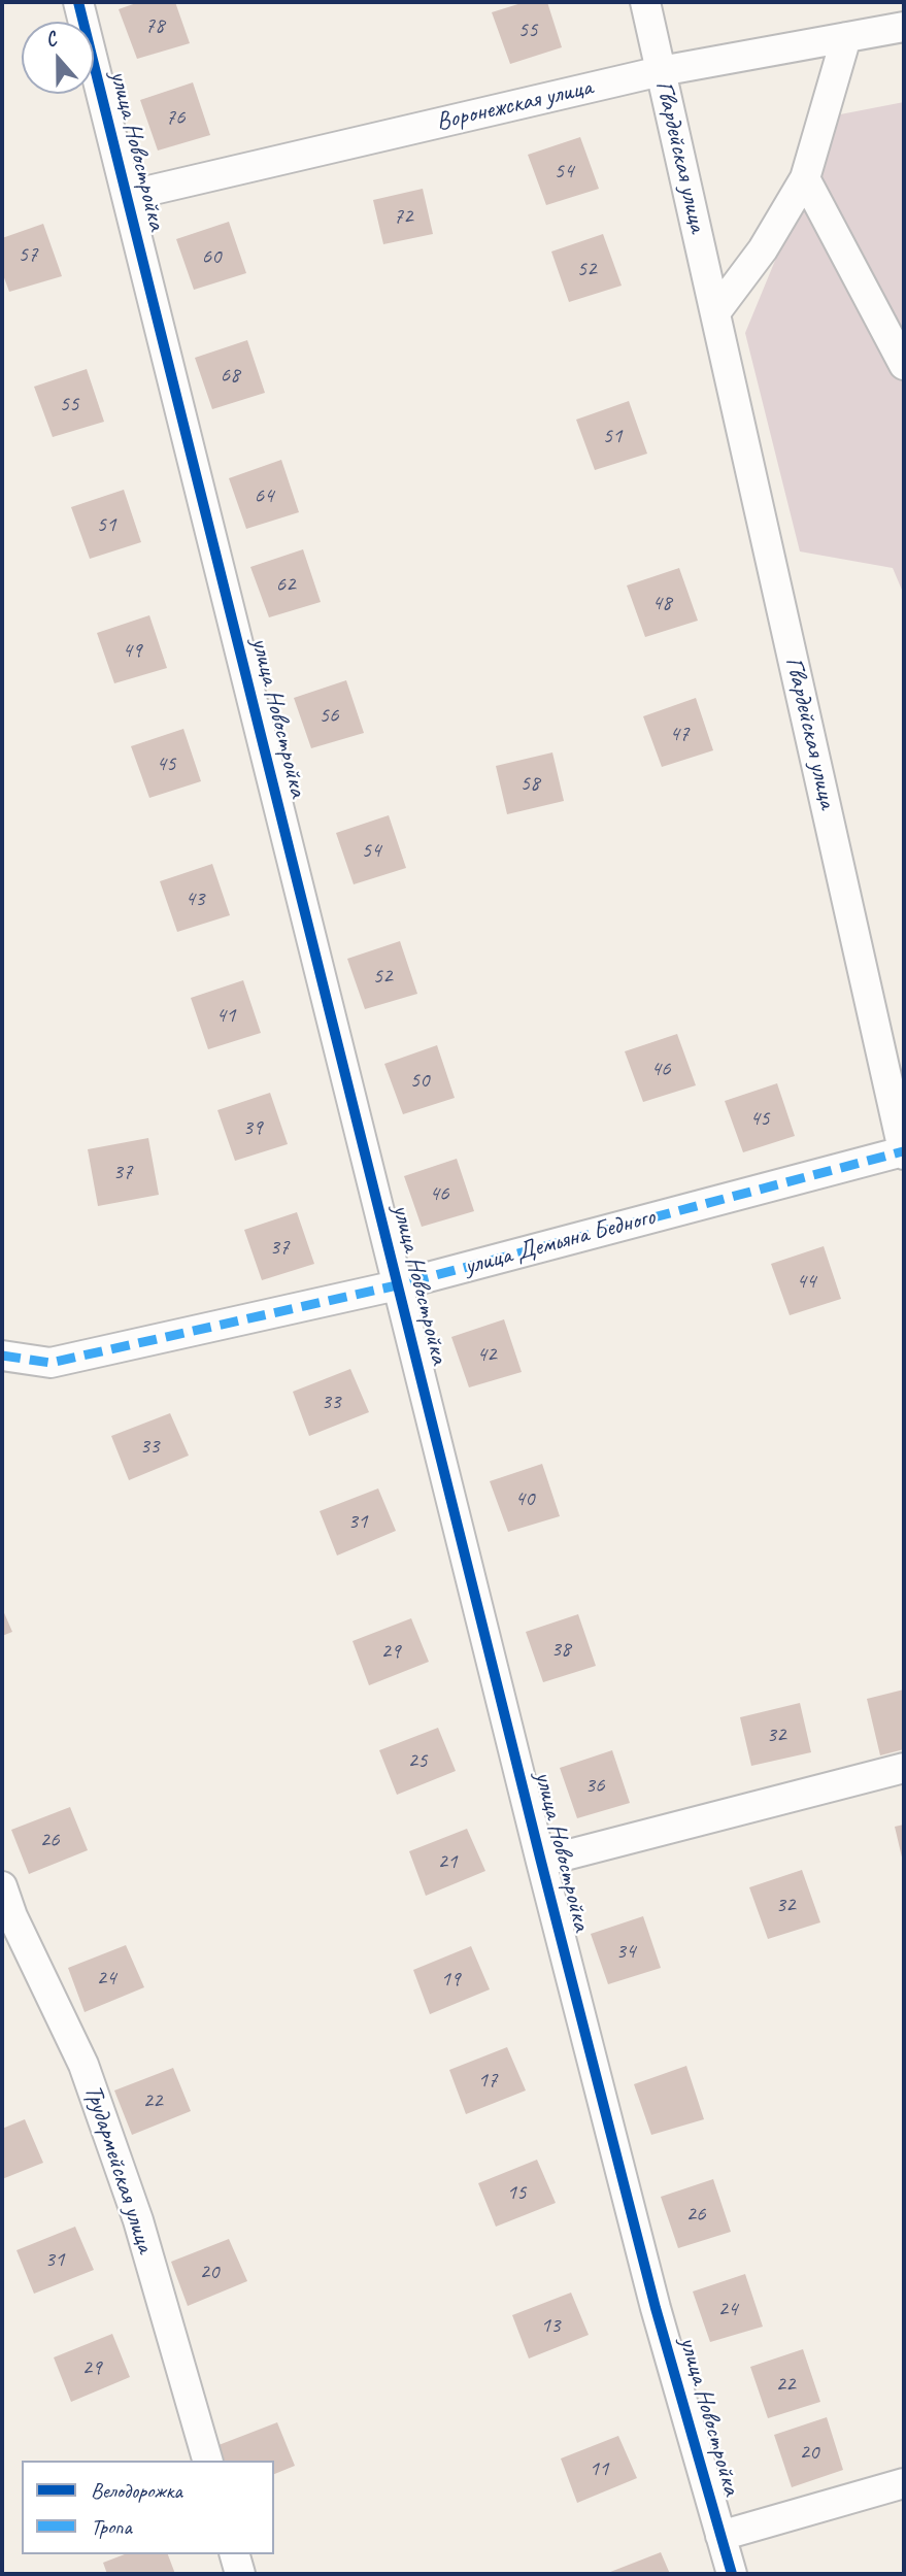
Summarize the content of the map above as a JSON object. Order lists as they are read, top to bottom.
{
  "streets": {
    "street": [
      "Воронежская улица",
      "улица Новостройка",
      "Гвардейская улица",
      "улица Демьяна Бедного",
      "Трудармейская улица"
    ]
  },
  "crossings": [
    ["Воронежская улица", "улица Новостройка"],
    ["Воронежская улица", "Гвардейская улица"],
    ["улица Новостройка", "улица Демьяна Бедного"],
    ["Гвардейская улица", "улица Демьяна Бедного"]
  ],
  "house_numbers": [
    "78",
    "55",
    "76",
    "54",
    "72",
    "57",
    "60",
    "52",
    "68",
    "55",
    "51",
    "64",
    "51",
    "62",
    "48",
    "49",
    "56",
    "47",
    "45",
    "58",
    "54",
    "43",
    "52",
    "41",
    "46",
    "50",
    "45",
    "39",
    "37",
    "46",
    "37",
    "44",
    "42",
    "33",
    "33",
    "40",
    "31",
    "38",
    "29",
    "32",
    "25",
    "36",
    "26",
    "21",
    "32",
    "34",
    "24",
    "19",
    "17",
    "22",
    "15",
    "26",
    "31",
    "20",
    "24",
    "13",
    "29",
    "22",
    "20",
    "11"
  ],
  "legend": ["Велодорожка", "Тропа"],
  "north": "top"
}
